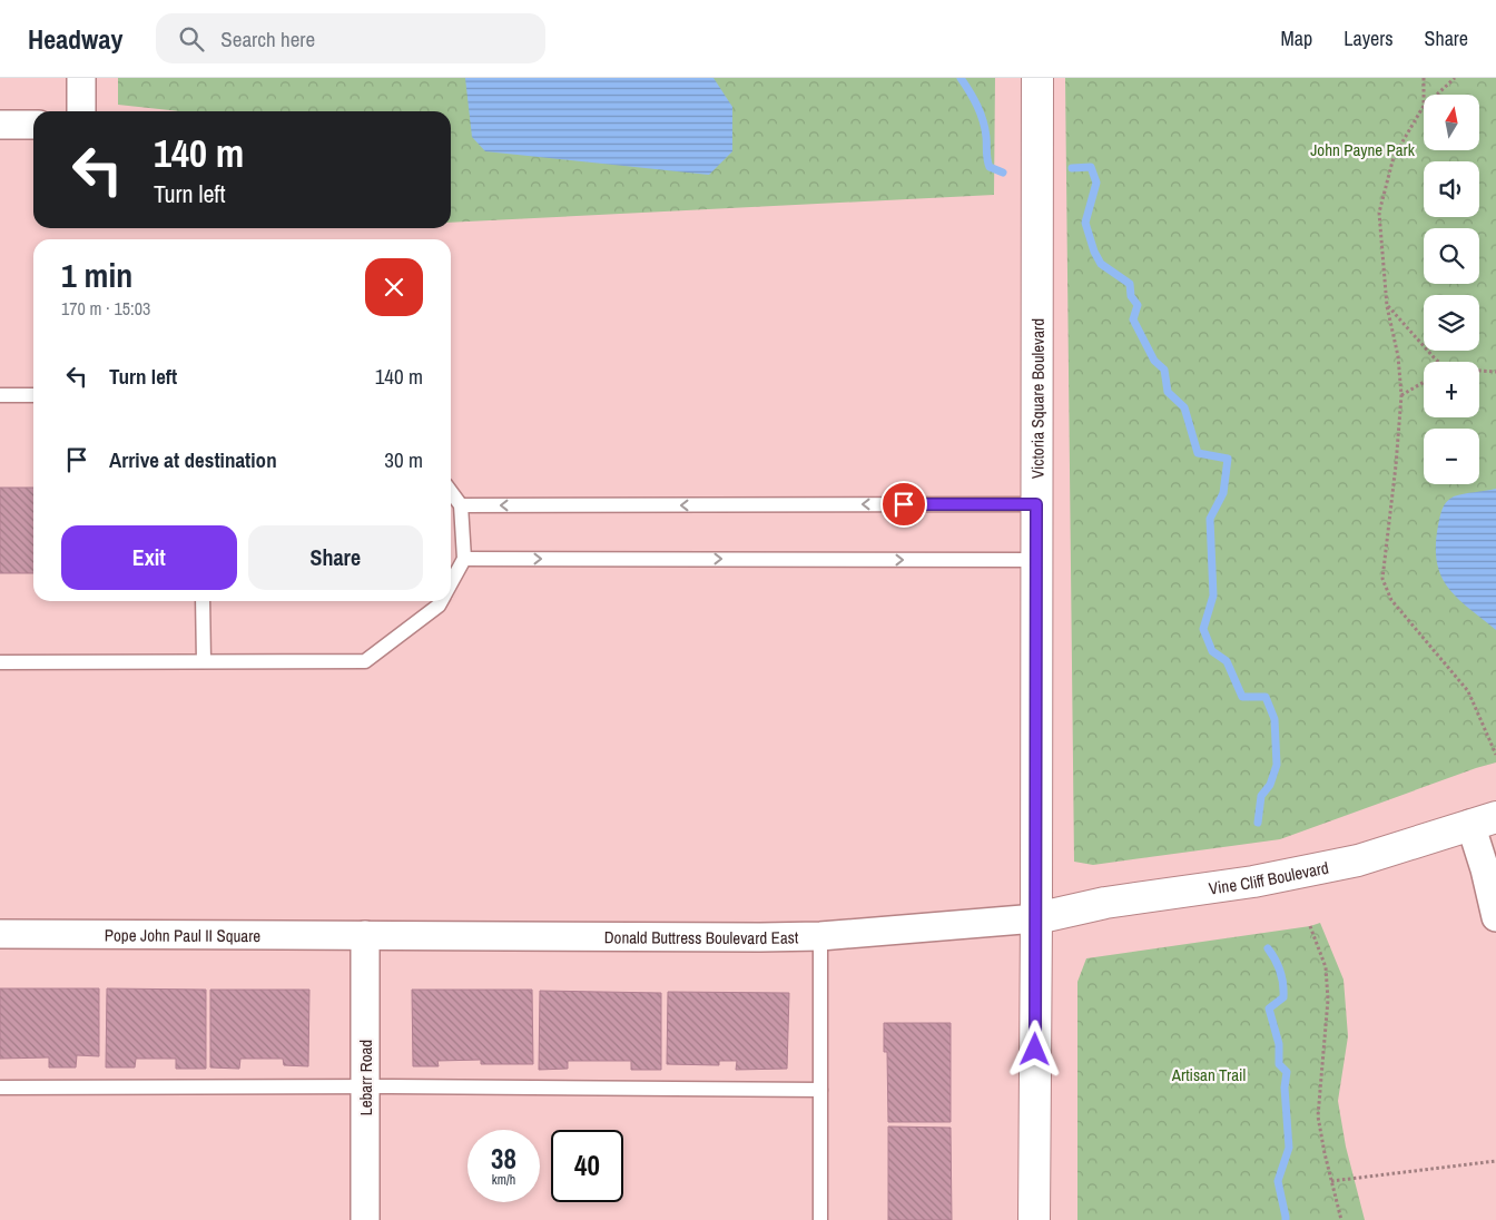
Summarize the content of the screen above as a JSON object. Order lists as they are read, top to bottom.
{
  "streets": {
    "street": [
      "Victoria Square Boulevard",
      "Vine Cliff Boulevard",
      "Pope John Paul II Square",
      "Donald Buttress Boulevard East",
      "Lebarr Road"
    ]
  },
  "crossings": [
    ["Victoria Square Boulevard", "Vine Cliff Boulevard"],
    ["Victoria Square Boulevard", "Donald Buttress Boulevard East"],
    ["Vine Cliff Boulevard", "Donald Buttress Boulevard East"],
    ["Pope John Paul II Square", "Donald Buttress Boulevard East"],
    ["Pope John Paul II Square", "Lebarr Road"],
    ["Donald Buttress Boulevard East", "Lebarr Road"]
  ],
  "parks": ["John Payne Park", "Artisan Trail"],
  "north": "top",
  "page": {
    "header": "Headway",
    "search": "Search here",
    "nav": ["Map", "Layers", "Share"],
    "map_buttons": ["+", "−"],
    "turn": ["140 m", "Turn left"],
    "heading": ["1 min", "170 m · 15:03"],
    "list": [
      {
        "name": "Turn left",
        "value": "140 m"
      },
      {
        "name": "Arrive at destination",
        "value": "30 m"
      }
    ],
    "buttons": ["Exit", "Share"],
    "speed": "38 km/h",
    "limit": "40"
  }
}
